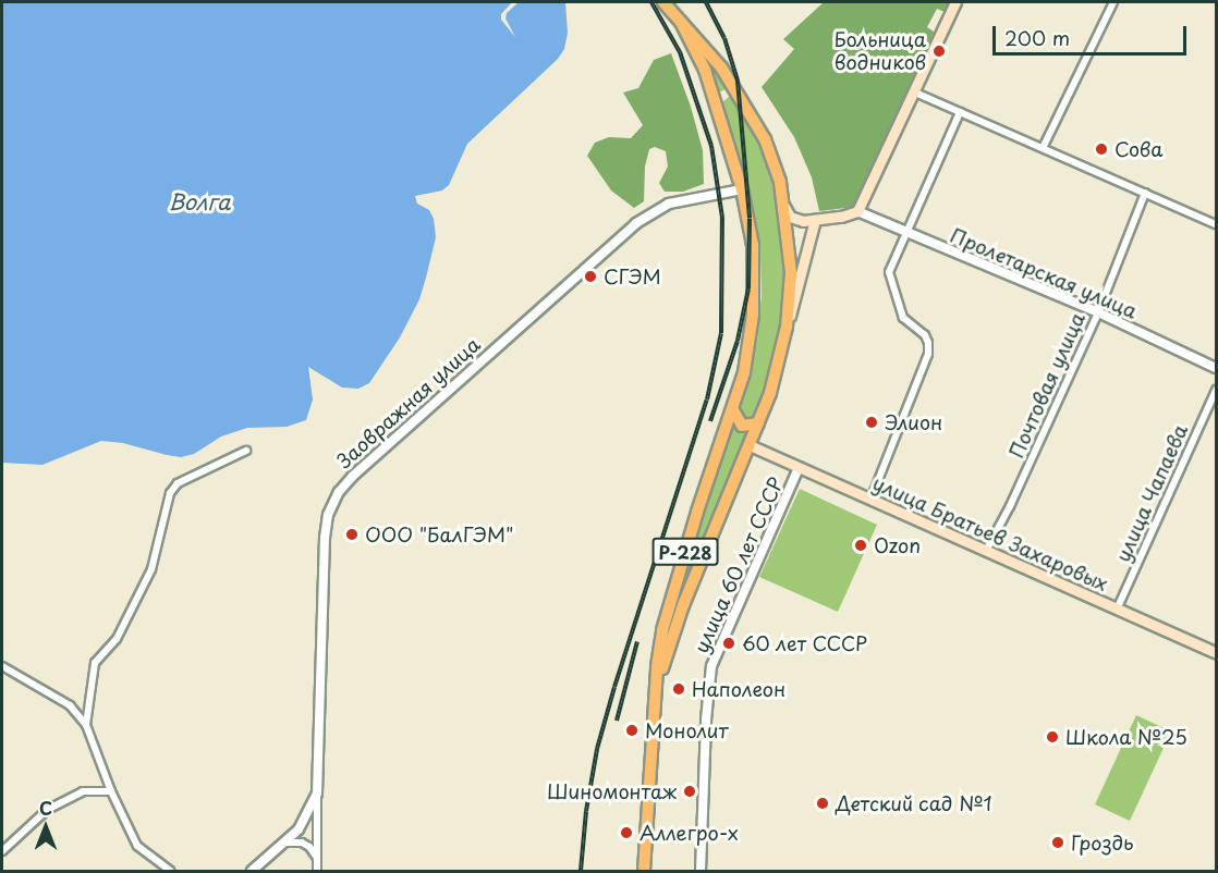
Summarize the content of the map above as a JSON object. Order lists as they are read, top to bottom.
{
  "streets": {
    "highway": ["Р-228"],
    "main road": ["улица Братьев Захаровых"],
    "street": [
      "Пролетарская улица",
      "Почтовая улица",
      "Заовражная улица",
      "улица Чапаева",
      "улица 60 лет СССР"
    ]
  },
  "crossings": [
    ["Пролетарская улица", "Почтовая улица"],
    ["Почтовая улица", "улица Братьев Захаровых"],
    ["Заовражная улица", "Р-228"],
    ["улица Чапаева", "улица Братьев Захаровых"],
    ["улица Братьев Захаровых", "Р-228"],
    ["улица Братьев Захаровых", "улица 60 лет СССР"]
  ],
  "water": ["Волга"],
  "places": [
    "Больница водников",
    "Сова",
    "СГЭМ",
    "Элион",
    "ООО \"БалГЭМ\"",
    "Ozon",
    "60 лет СССР",
    "Наполеон",
    "Монолит",
    "Школа №25",
    "Шиномонтаж",
    "Детский сад №1",
    "Аллегро-х",
    "Гроздь"
  ],
  "scale_bar": "200 m",
  "north": "top"
}
